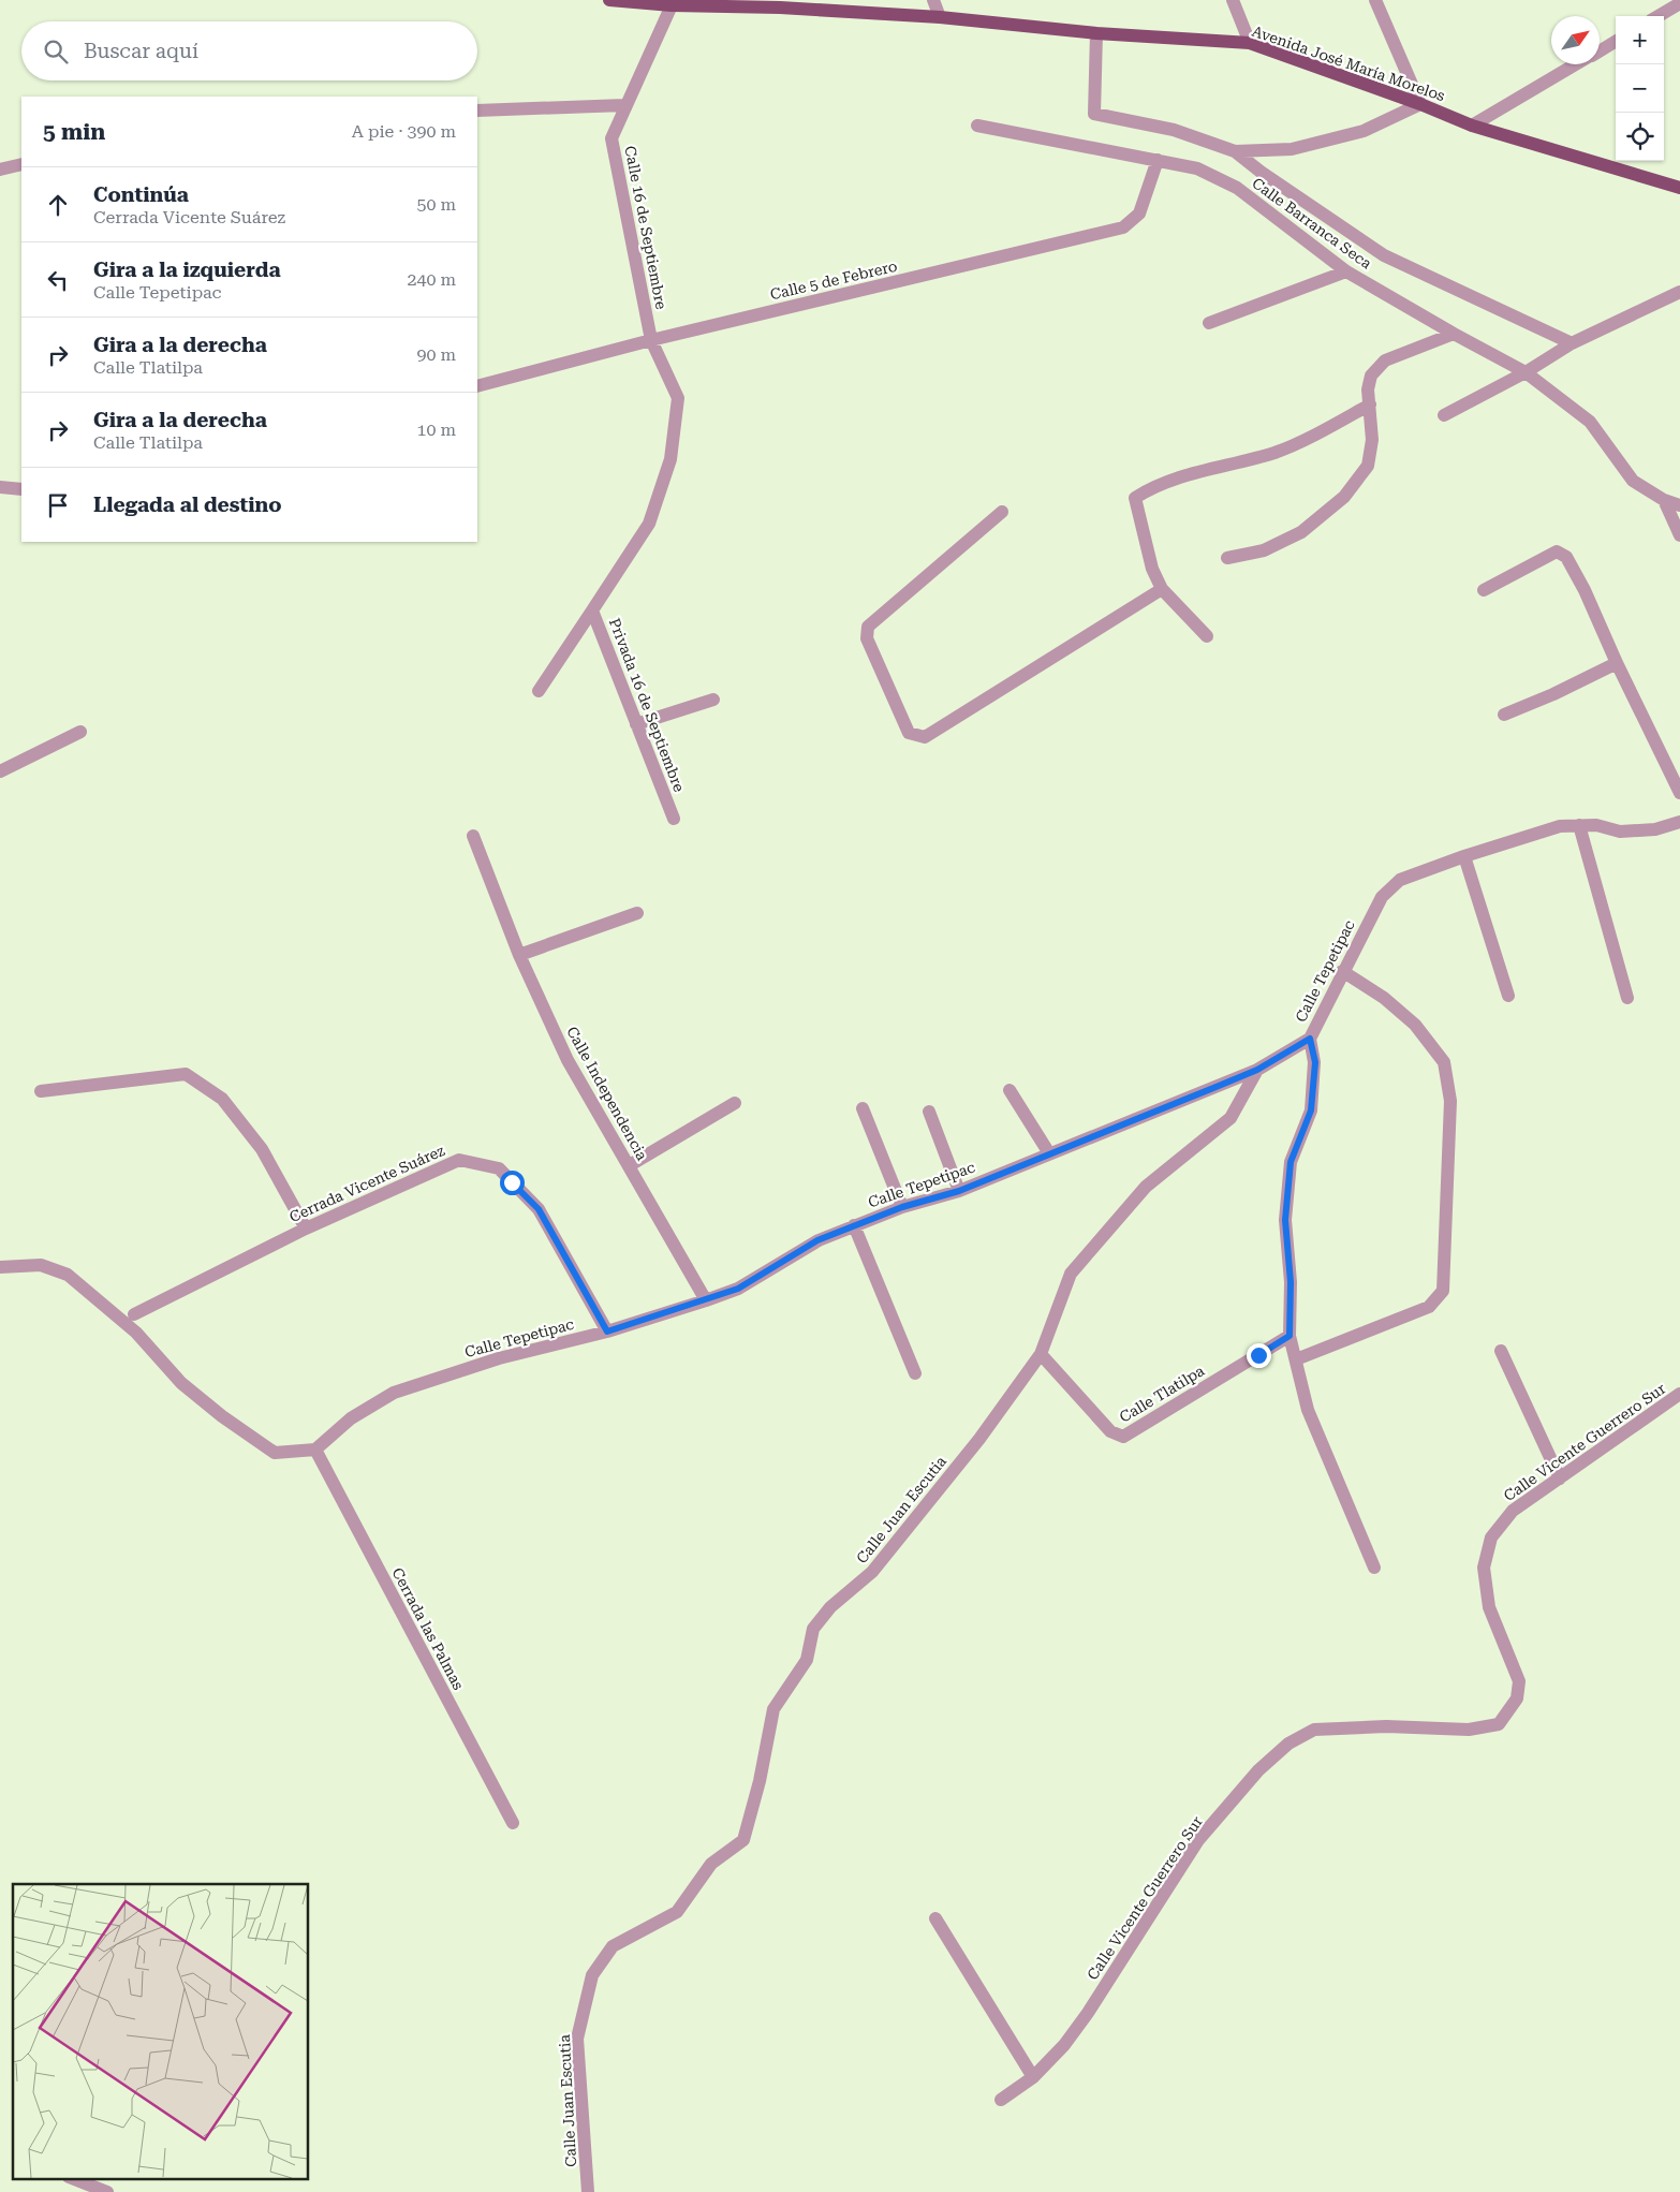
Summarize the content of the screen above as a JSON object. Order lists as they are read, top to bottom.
{
  "streets": {
    "main road": ["Avenida José María Morelos"],
    "street": [
      "Calle Barranca Seca",
      "Calle 16 de Septiembre",
      "Calle 5 de Febrero",
      "Privada 16 de Septiembre",
      "Calle Tepetipac",
      "Calle Independencia",
      "Cerrada Vicente Suárez",
      "Calle Tlatilpa",
      "Calle Vicente Guerrero Sur",
      "Calle Juan Escutia",
      "Cerrada las Palmas"
    ]
  },
  "crossings": [
    ["Avenida José María Morelos", "Calle 16 de Septiembre"],
    ["Calle Barranca Seca", "Calle 5 de Febrero"],
    ["Calle 16 de Septiembre", "Calle 5 de Febrero"],
    ["Calle 16 de Septiembre", "Privada 16 de Septiembre"],
    ["Calle 5 de Febrero", "Privada 16 de Septiembre"],
    ["Calle Tepetipac", "Calle Independencia"],
    ["Calle Tepetipac", "Cerrada Vicente Suárez"],
    ["Calle Tepetipac", "Calle Juan Escutia"],
    ["Calle Tepetipac", "Cerrada las Palmas"],
    ["Calle Tlatilpa", "Calle Juan Escutia"]
  ],
  "north": "top right",
  "page": {
    "map_buttons": ["+", "−"],
    "search": "Buscar aquí",
    "heading": ["5 min", "A pie · 390 m"],
    "list": [
      ["Continúa", "Cerrada Vicente Suárez", "50 m"],
      ["Gira a la izquierda", "Calle Tepetipac", "240 m"],
      ["Gira a la derecha", "Calle Tlatilpa", "90 m"],
      ["Gira a la derecha", "Calle Tlatilpa", "10 m"],
      "Llegada al destino"
    ]
  }
}
